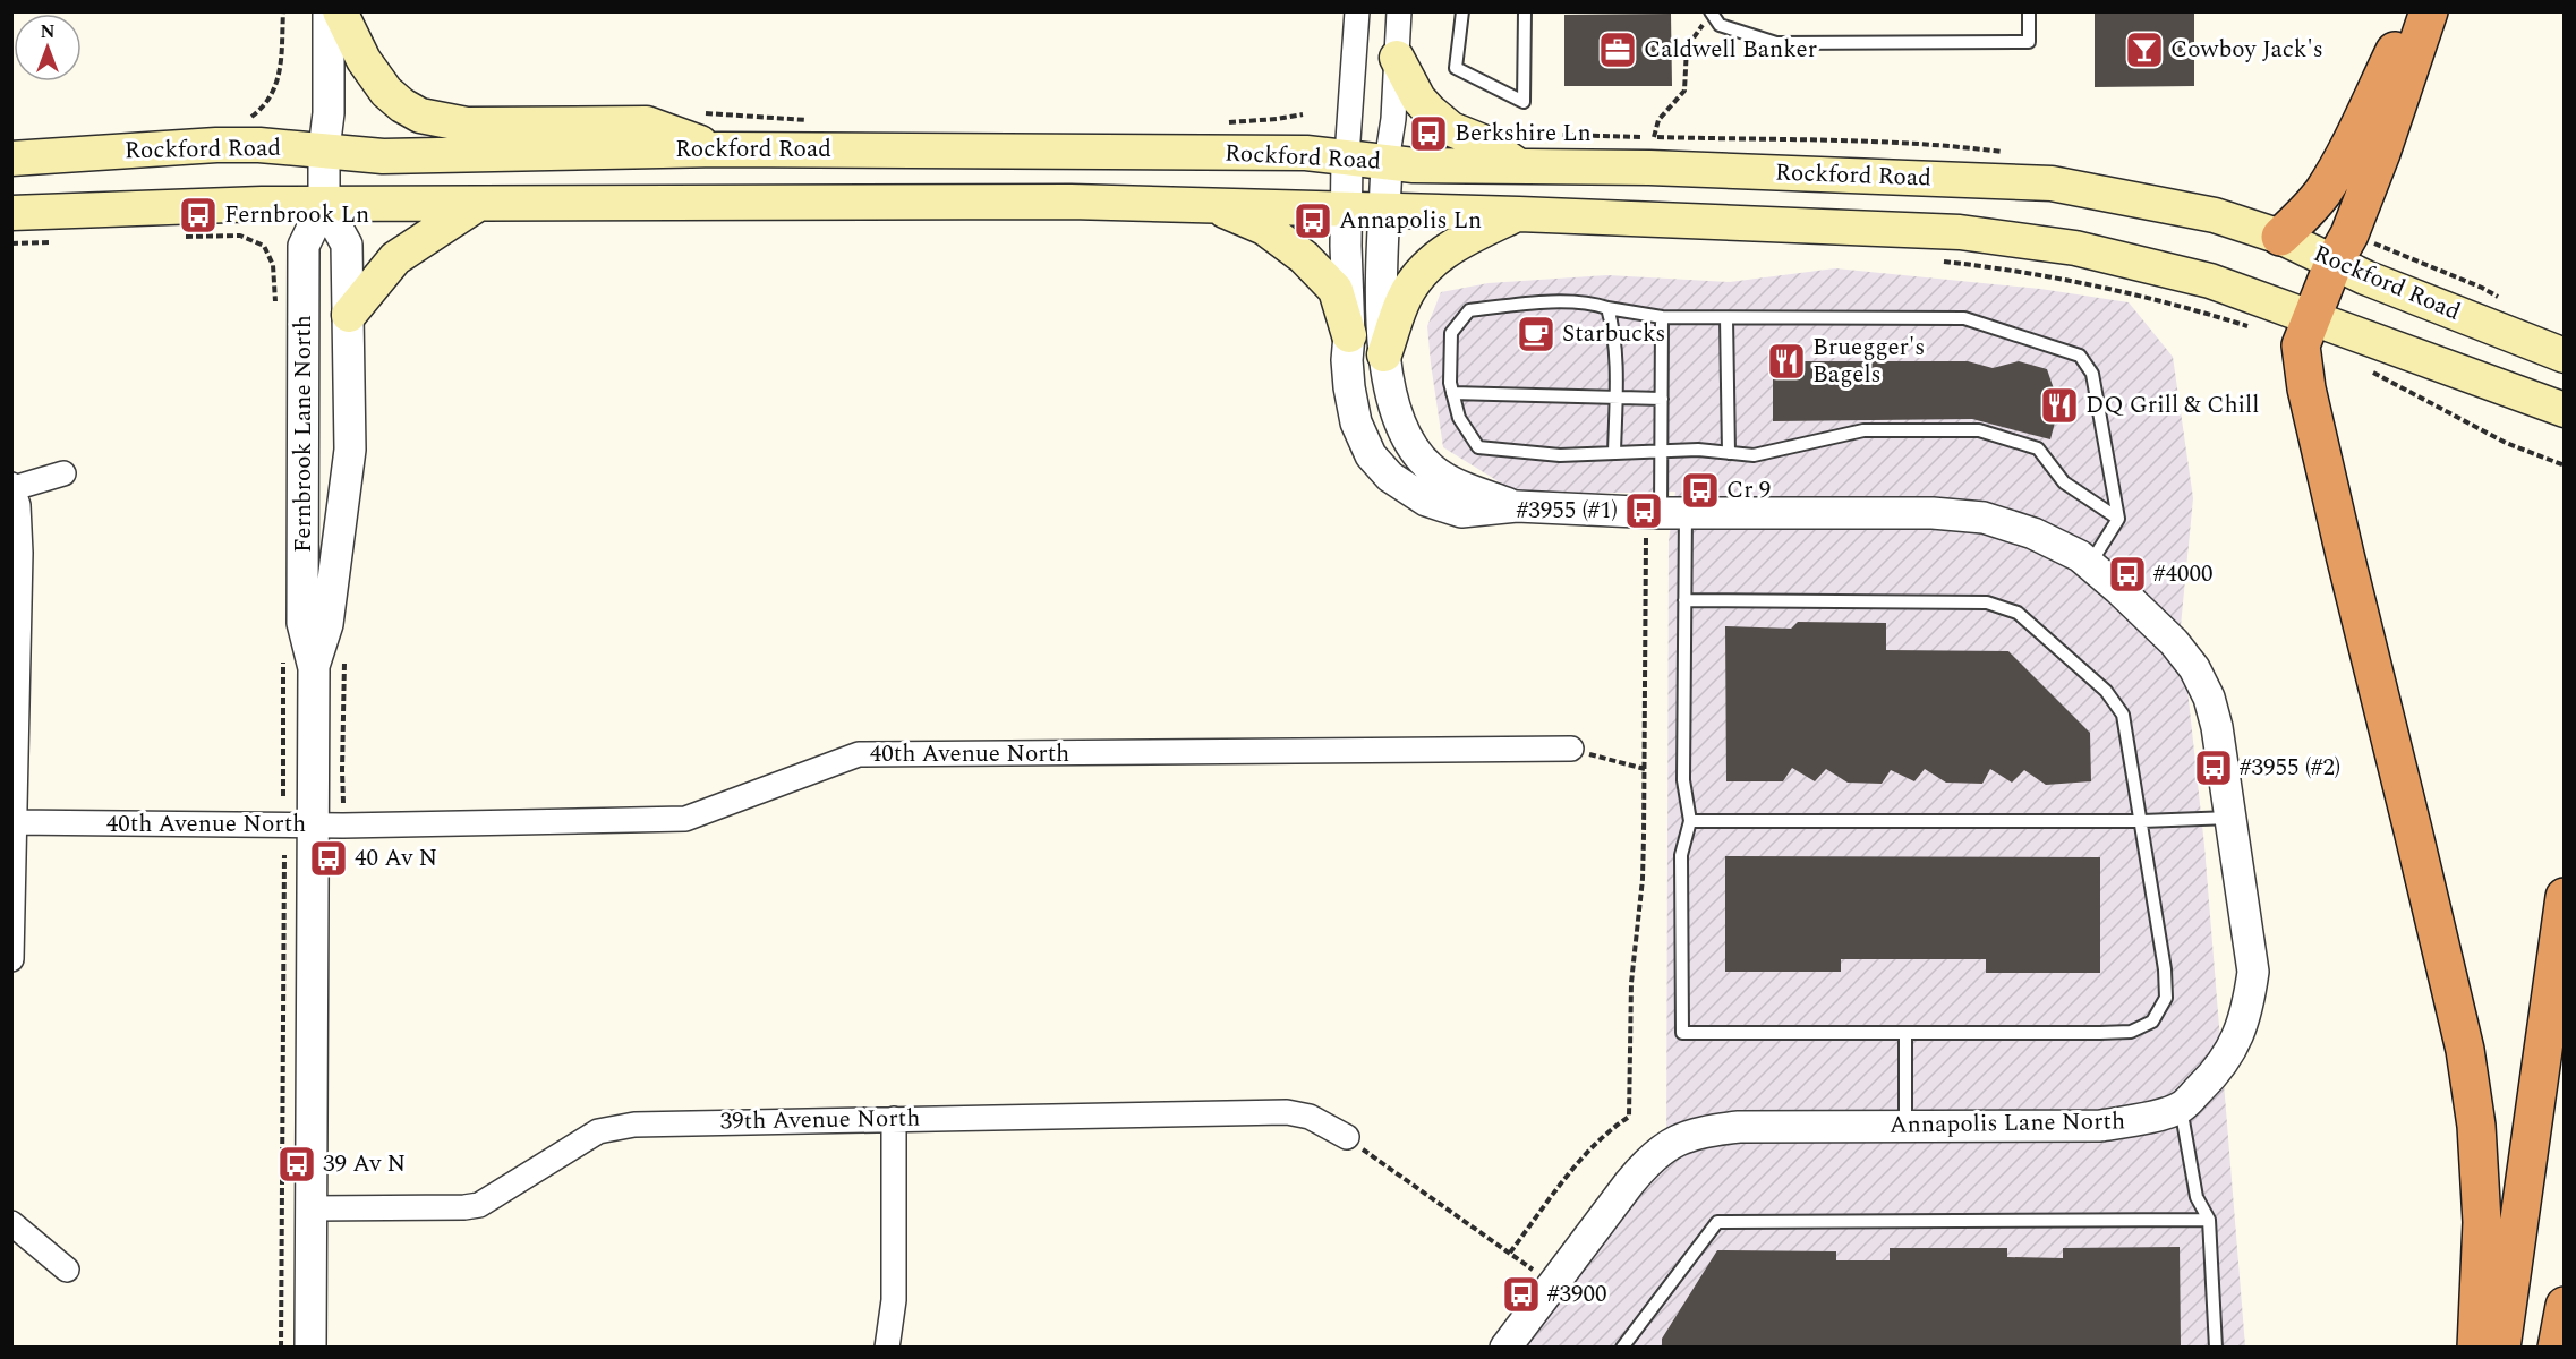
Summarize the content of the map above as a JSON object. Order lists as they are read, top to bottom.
{
  "streets": {
    "main road": ["Rockford Road"],
    "street": [
      "Fernbrook Lane North",
      "40th Avenue North",
      "39th Avenue North",
      "Annapolis Lane North"
    ]
  },
  "crossings": [
    ["Rockford Road", "Fernbrook Lane North"],
    ["Rockford Road", "Annapolis Lane North"],
    ["Fernbrook Lane North", "40th Avenue North"],
    ["Fernbrook Lane North", "39th Avenue North"]
  ],
  "places": {
    "office": ["Caldwell Banker"],
    "bar": ["Cowboy Jack's"],
    "bus stop": [
      "Berkshire Ln",
      "Fernbrook Ln",
      "Annapolis Ln",
      "Cr 9",
      "#3955 (#1)",
      "#4000",
      "#3955 (#2)",
      "40 Av N",
      "39 Av N",
      "#3900"
    ],
    "cafe": ["Starbucks"],
    "restaurant": ["Bruegger's Bagels", "DQ Grill & Chill"]
  },
  "north": "top"
}
